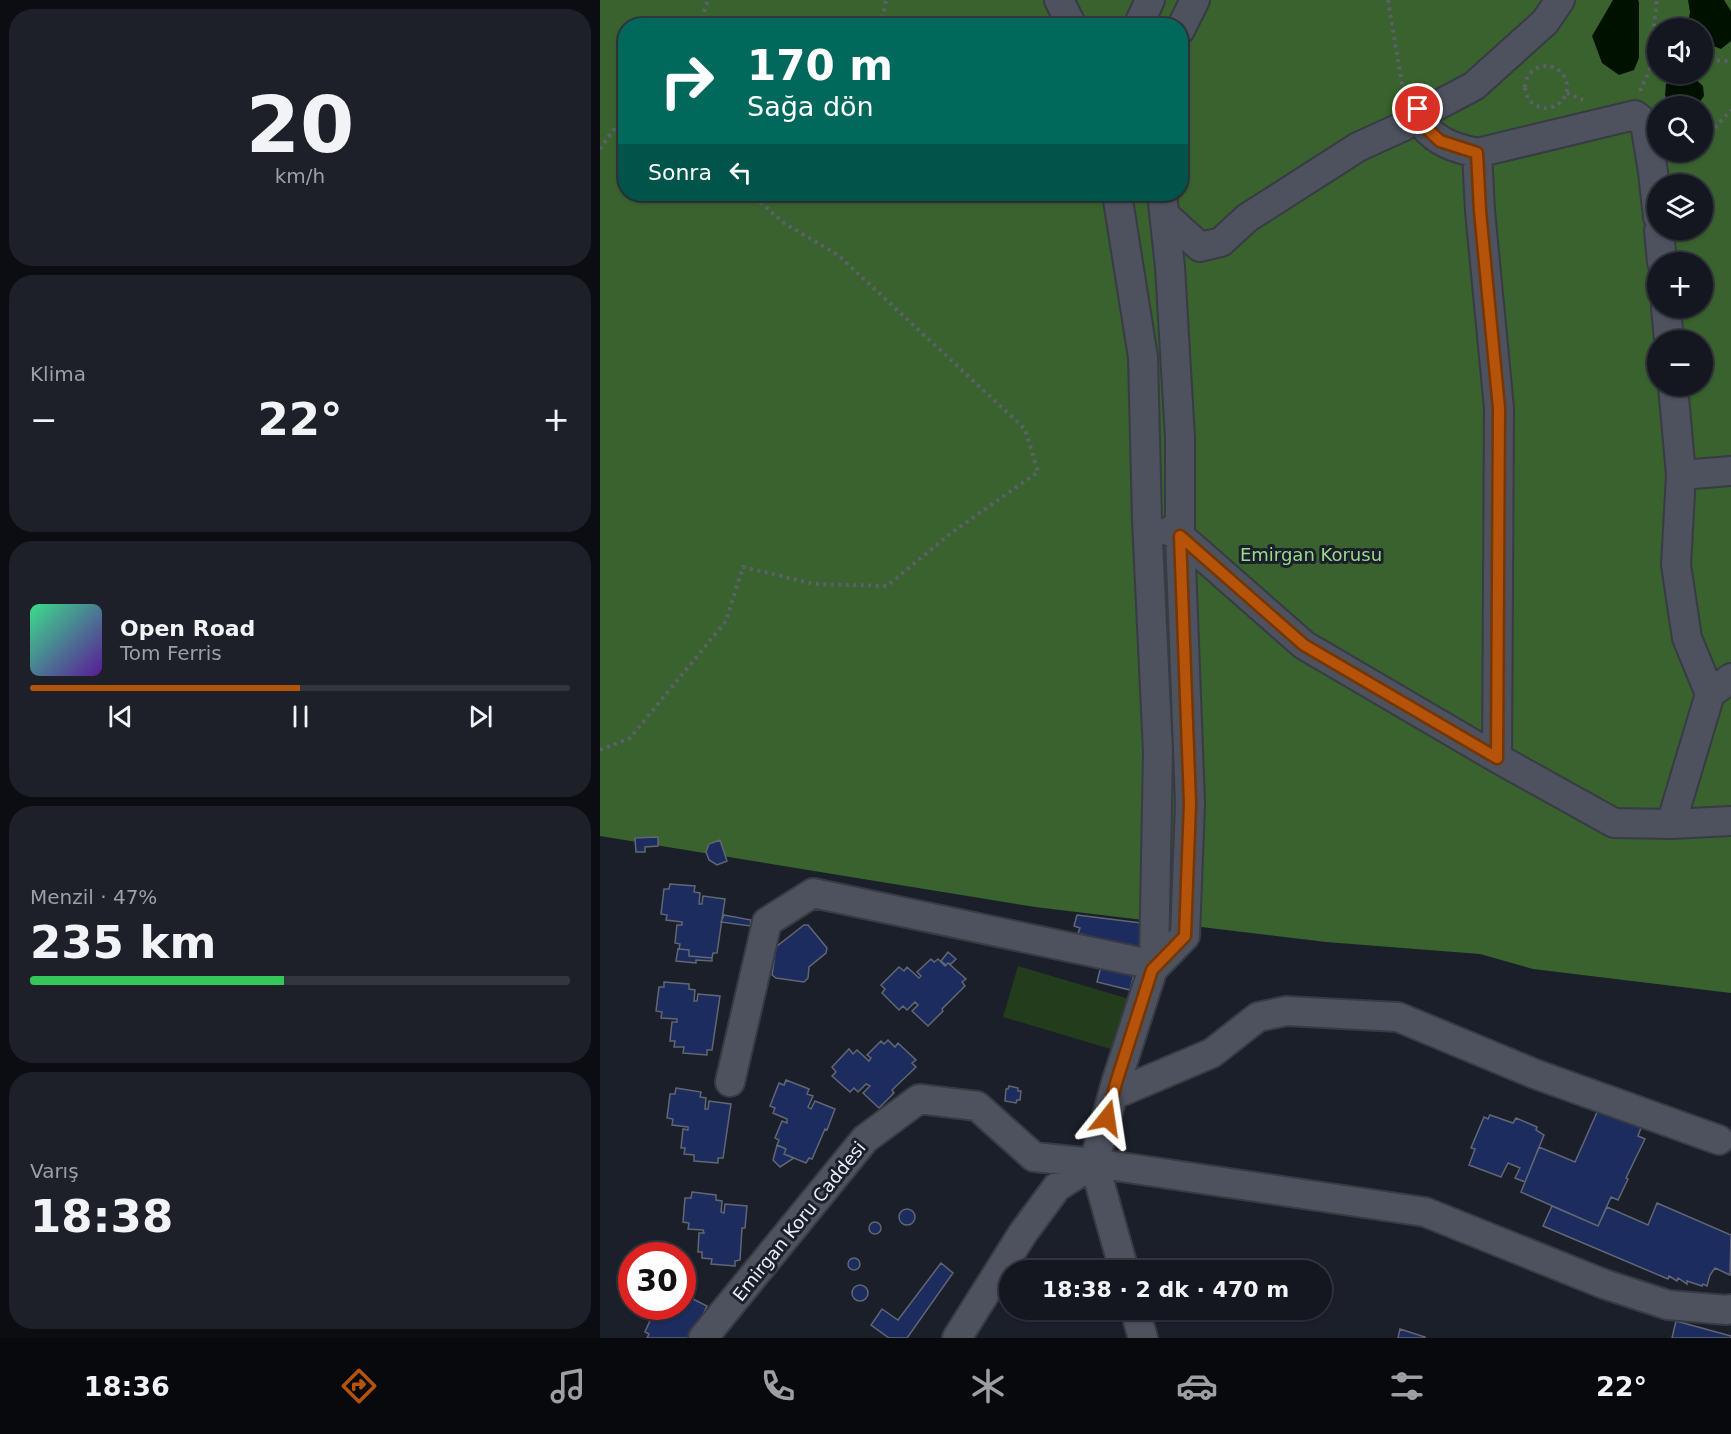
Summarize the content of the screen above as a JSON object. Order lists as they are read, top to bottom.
{
  "streets": {
    "street": ["Emirgan Koru Caddesi"]
  },
  "parks": ["Emirgan Korusu"],
  "page": {
    "tile": [
      ["20", "km/h"],
      "Klima",
      ["Menzil · 47%", "235 km"],
      ["Varış", "18:38"]
    ],
    "map_buttons": ["+", "−"],
    "turn": ["170 m", "Sağa dön"],
    "then": "Sonra",
    "heat": ["−", "22°", "+"],
    "song": ["Open Road", "Tom Ferris"],
    "limit": "30",
    "trip": "18:38 · 2 dk · 470 m",
    "tabs": ["18:36", "22°"]
  }
}
